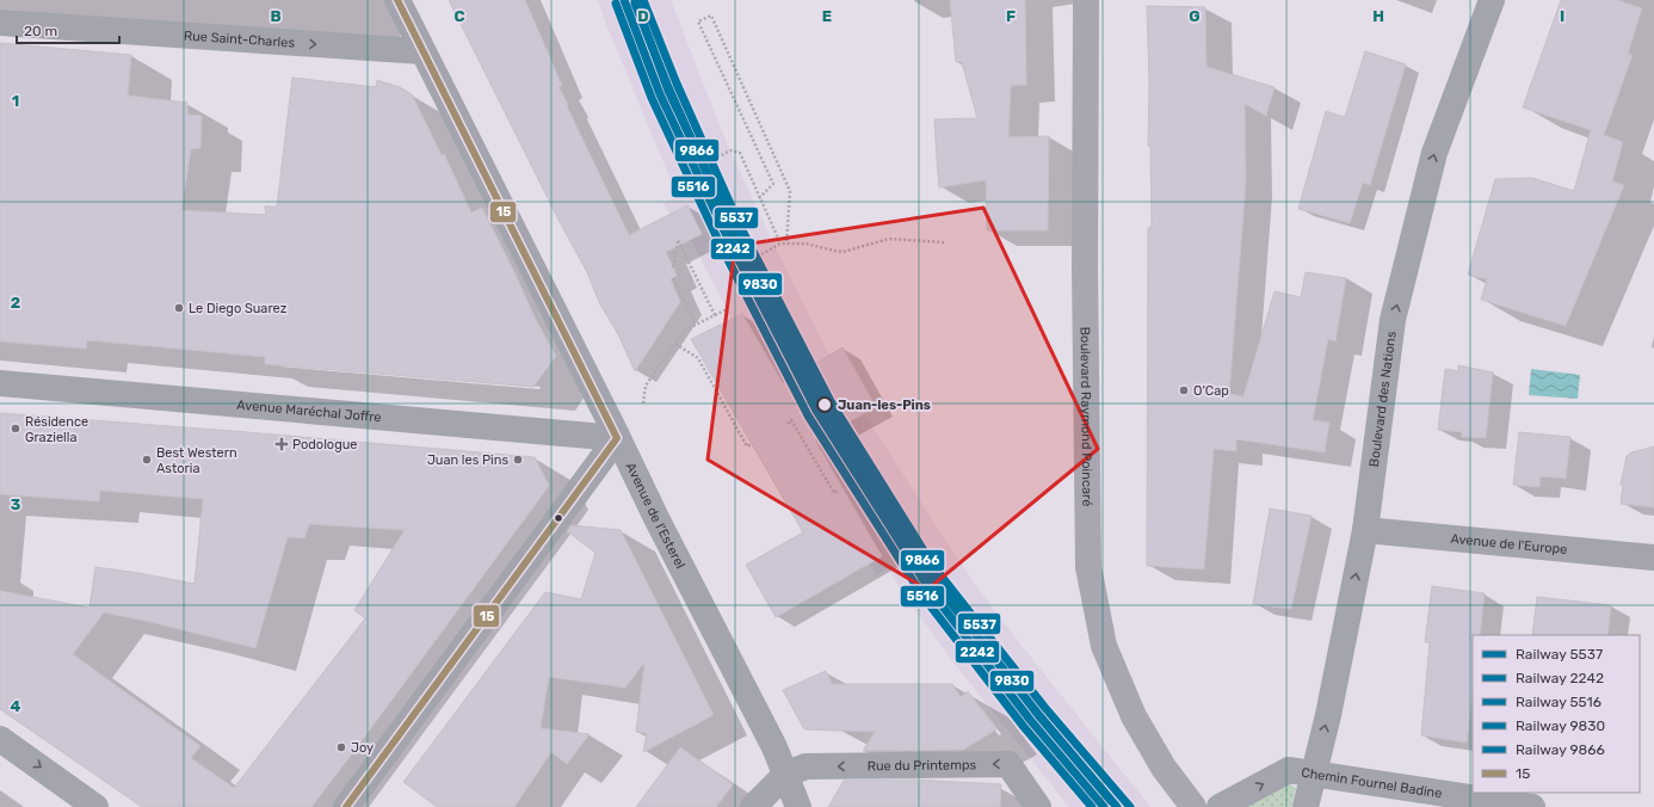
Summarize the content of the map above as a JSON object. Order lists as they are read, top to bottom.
{
  "streets": {
    "main road": ["Boulevard Raymond Poincaré"],
    "street": [
      "Rue Saint-Charles",
      "Boulevard des Nations",
      "Avenue Maréchal Joffre",
      "Avenue de l'Esterel",
      "Avenue de l'Europe",
      "Rue du Printemps",
      "Chemin Fournel Badine"
    ]
  },
  "crossings": [
    ["Rue Saint-Charles", "Avenue de l'Esterel"],
    ["Boulevard des Nations", "Avenue de l'Europe"],
    ["Boulevard des Nations", "Chemin Fournel Badine"],
    ["Avenue Maréchal Joffre", "Avenue de l'Esterel"],
    ["Avenue de l'Esterel", "Rue du Printemps"]
  ],
  "one_way": ["Rue Saint-Charles", "Boulevard des Nations", "Rue du Printemps"],
  "places": {
    "other": [
      "Le Diego Suarez",
      "O'Cap",
      "Juan-les-Pins",
      "Résidence Graziella",
      "Best Western Astoria",
      "Juan les Pins",
      "Joy"
    ],
    "health": ["Podologue"]
  },
  "lines": [
    "rail line 5537",
    "rail line 2242",
    "rail line 9866",
    "transit line 15",
    "rail line 5516",
    "rail line 9830"
  ],
  "legend": [
    "Railway 5537",
    "Railway 2242",
    "Railway 5516",
    "Railway 9830",
    "Railway 9866",
    "15"
  ],
  "scale_bar": "20 m",
  "grid": {
    "columns": [
      "B",
      "C",
      "D",
      "E",
      "F",
      "G",
      "H",
      "I"
    ],
    "rows": [
      "1",
      "2",
      "3",
      "4"
    ]
  }
}
